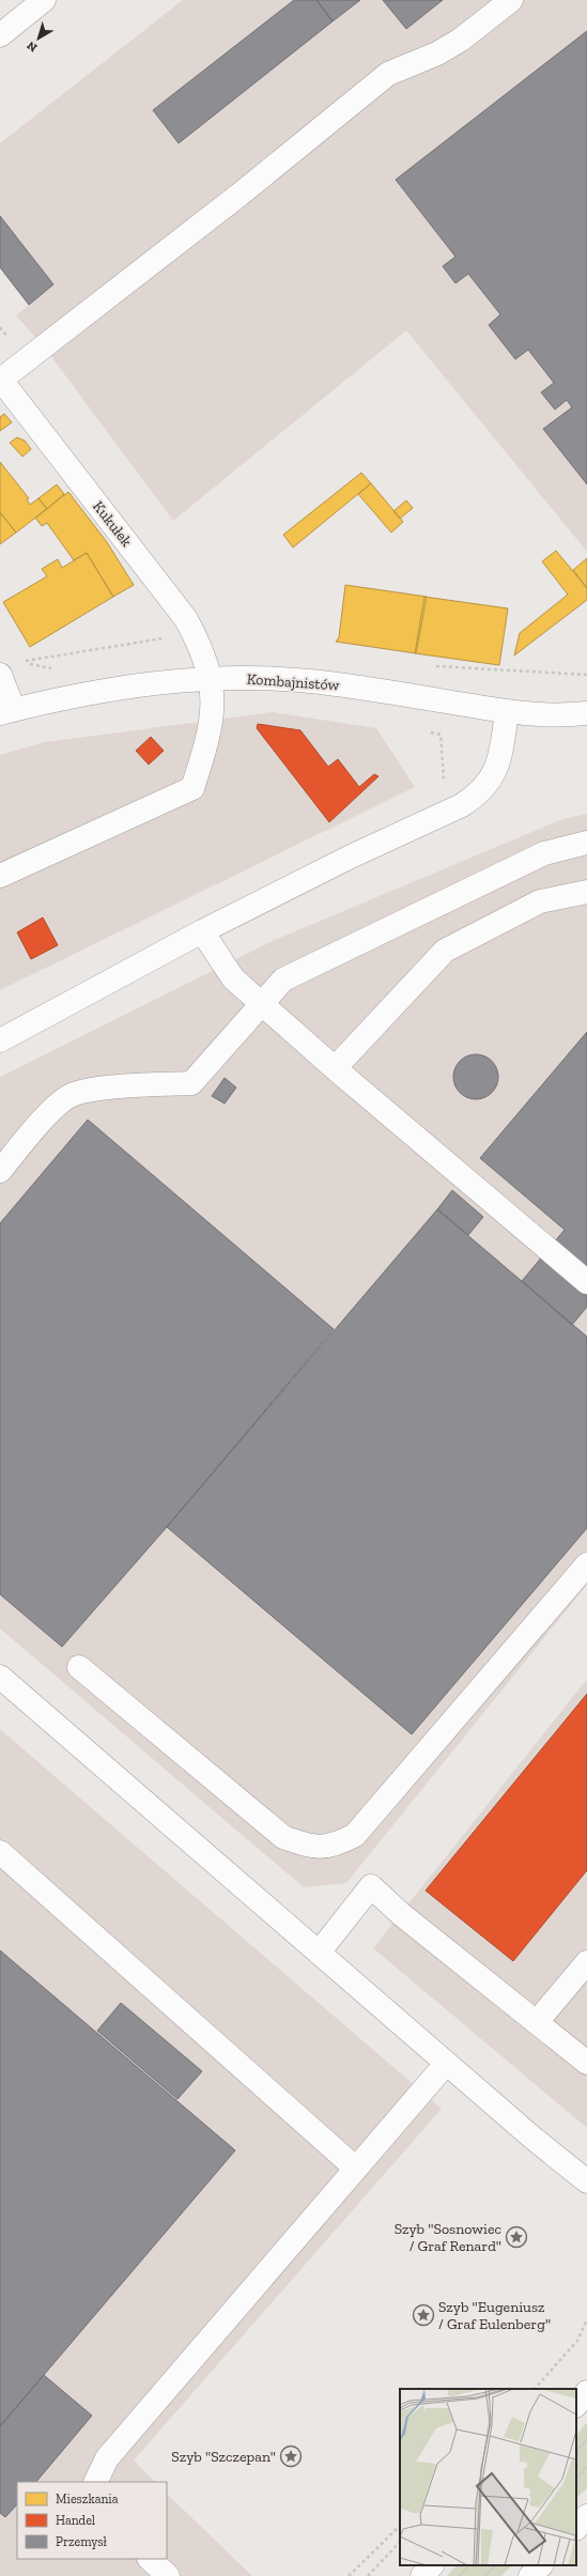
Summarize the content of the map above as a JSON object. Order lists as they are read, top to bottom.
{
  "streets": {
    "street": ["Kukułek", "Kombajnistów"]
  },
  "crossings": [
    ["Kukułek", "Kombajnistów"]
  ],
  "places": {
    "place": ["Szyb \"Sosnowiec / Graf Renard\"", "Szyb \"Eugeniusz / Graf Eulenberg\"", "Szyb \"Szczepan\""]
  },
  "legend": ["Mieszkania", "Handel", "Przemysł"],
  "north": "bottom left"
}
